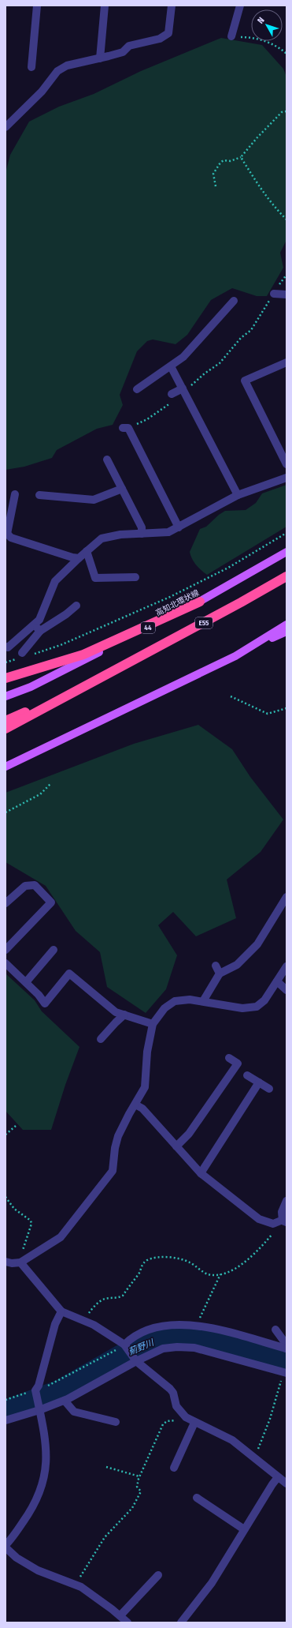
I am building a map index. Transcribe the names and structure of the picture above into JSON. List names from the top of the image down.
{
  "streets": {
    "highway": ["E55"],
    "main road": ["高知北環状線", "44"]
  },
  "water": ["薊野川"],
  "north": "top left"
}
